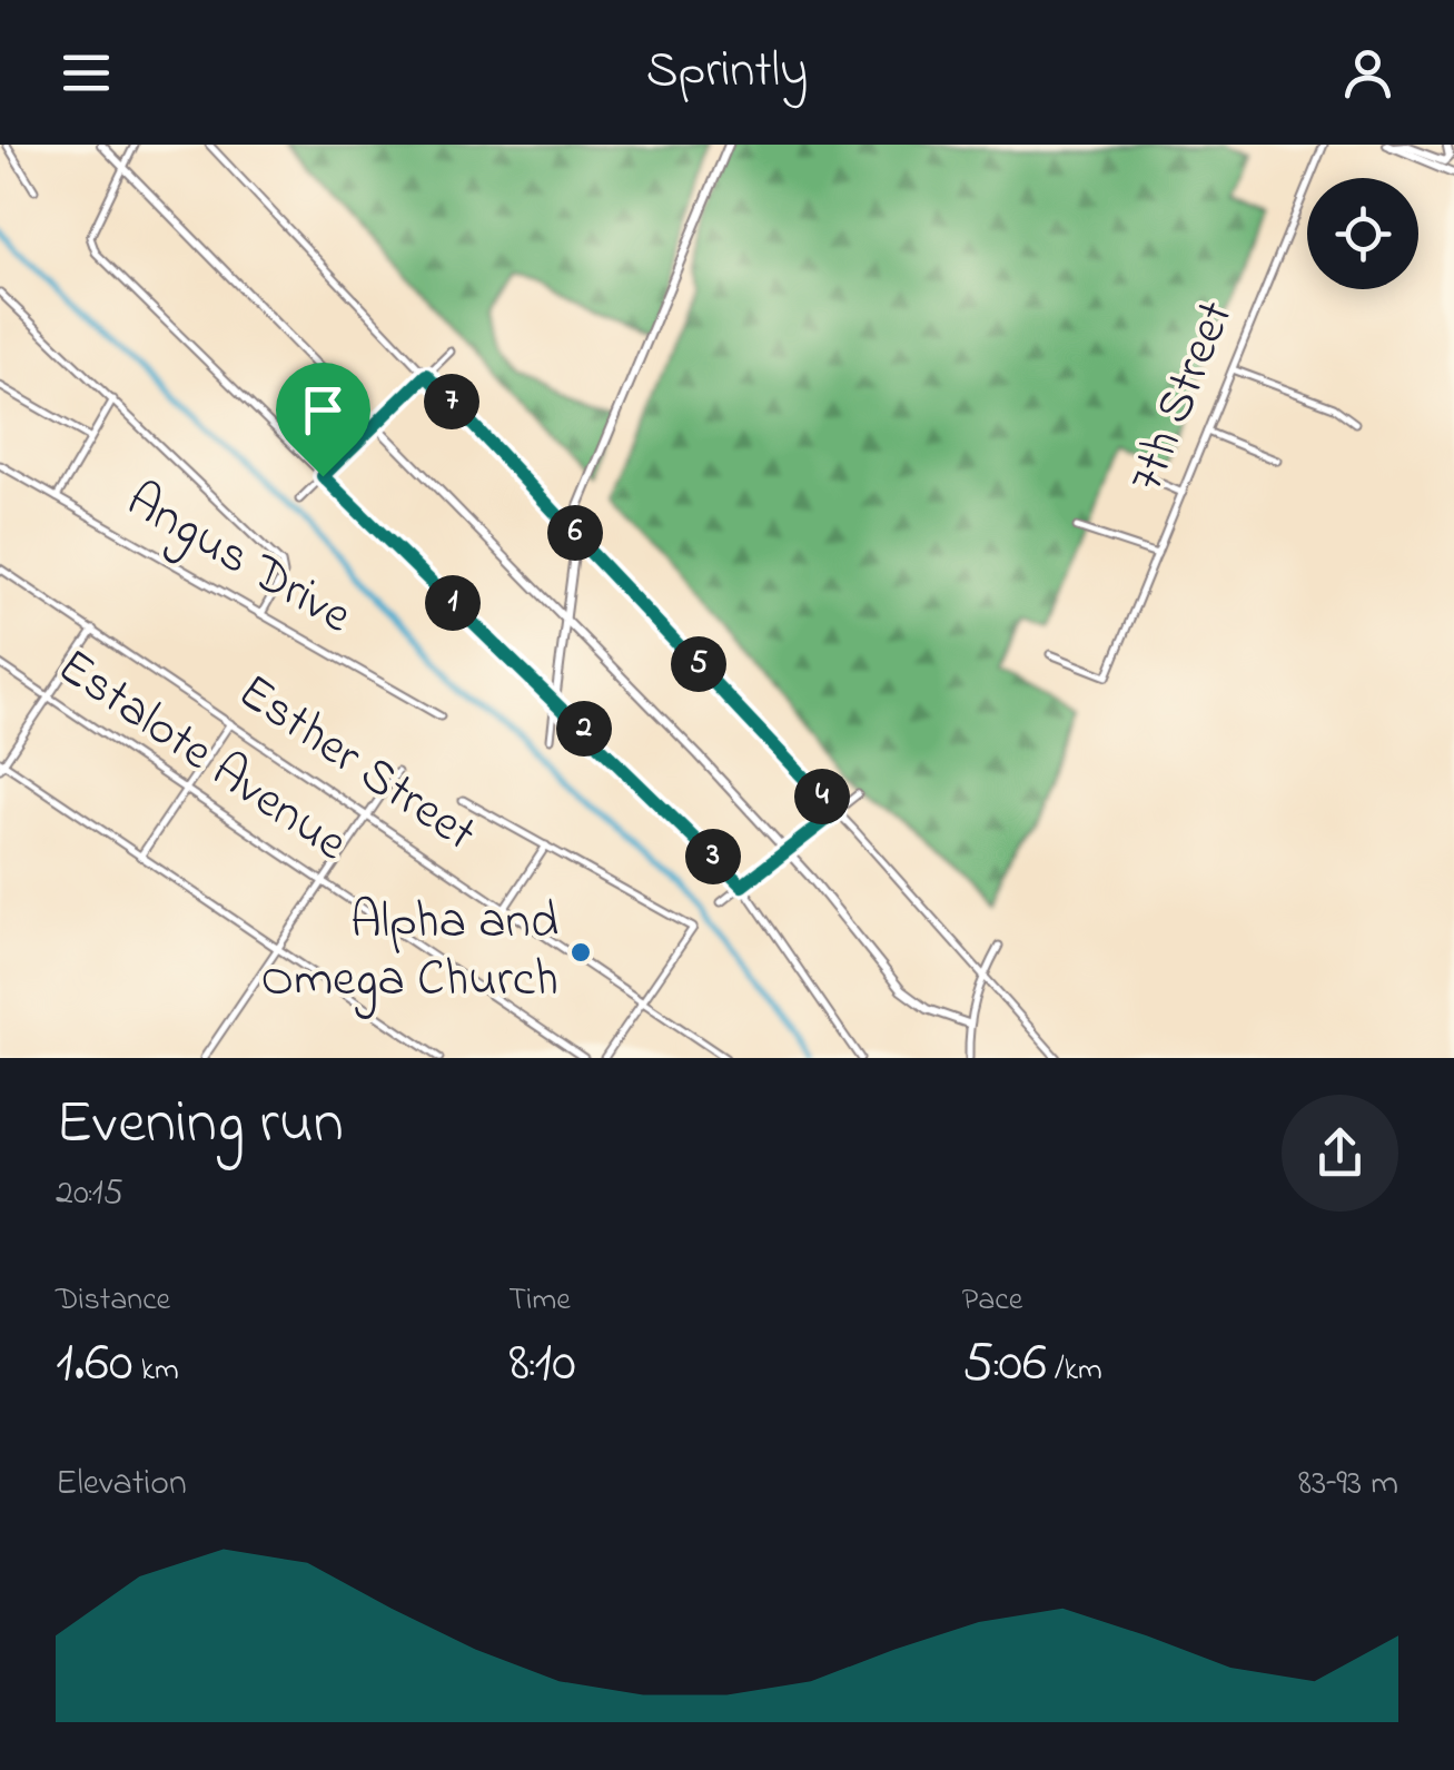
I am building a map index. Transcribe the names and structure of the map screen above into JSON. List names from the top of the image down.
{
  "streets": {
    "street": [
      "7th Street",
      "Angus Drive",
      "Estalote Avenue",
      "Esther Street"
    ]
  },
  "places": ["Alpha and Omega Church"],
  "page": {
    "header": "Sprintly",
    "pins": [
      "7",
      "6",
      "1",
      "5",
      "2",
      "4",
      "3"
    ],
    "heading": ["Evening run", "20:15"],
    "stats": [
      ["Distance", "1.60 km"],
      ["Time", "8:10"],
      ["Pace", "5:06 /km"]
    ],
    "chart": ["Elevation", "83–93 m"]
  }
}
